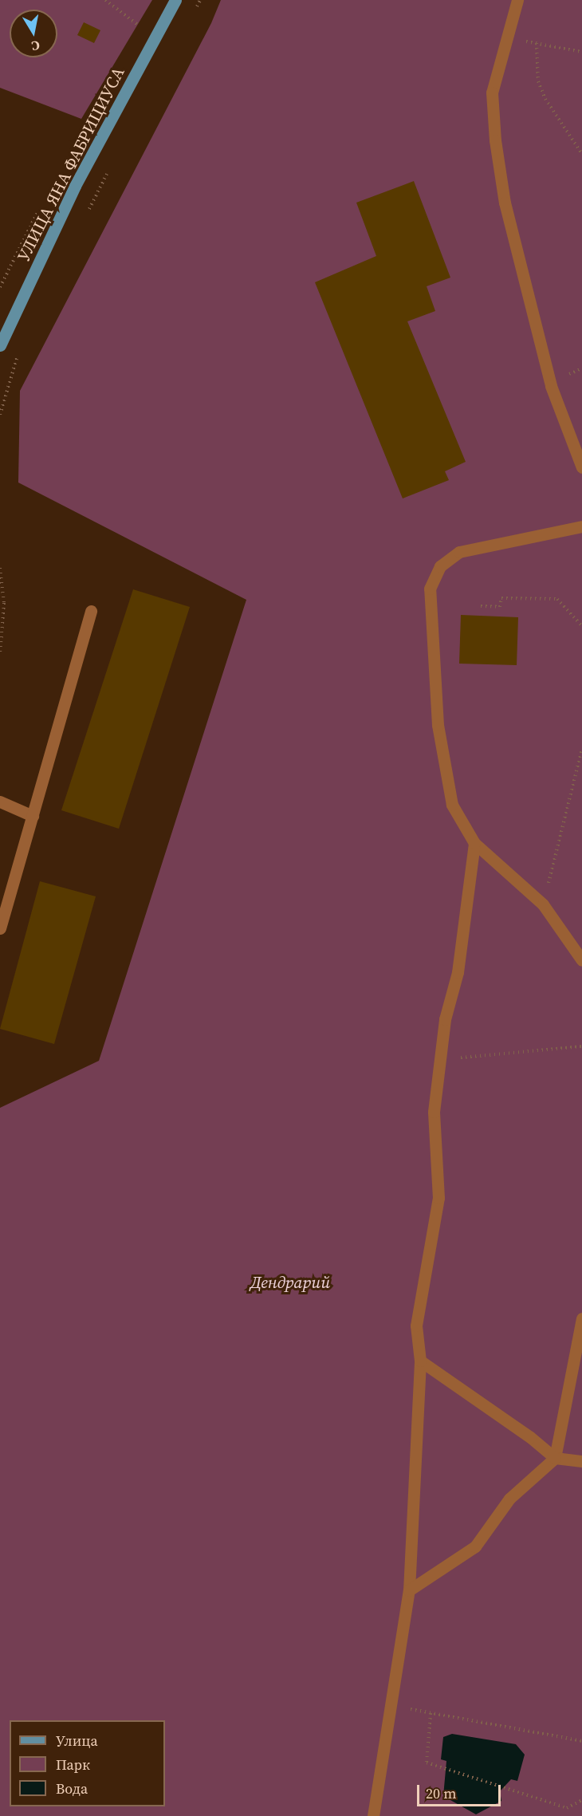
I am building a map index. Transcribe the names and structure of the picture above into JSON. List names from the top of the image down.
{
  "streets": {
    "main road": ["УЛИЦА ЯНА ФАБРИЦИУСА"]
  },
  "parks": ["Дендрарий"],
  "legend": ["Улица", "Парк", "Вода"],
  "scale_bar": "20 m",
  "north": "bottom"
}
